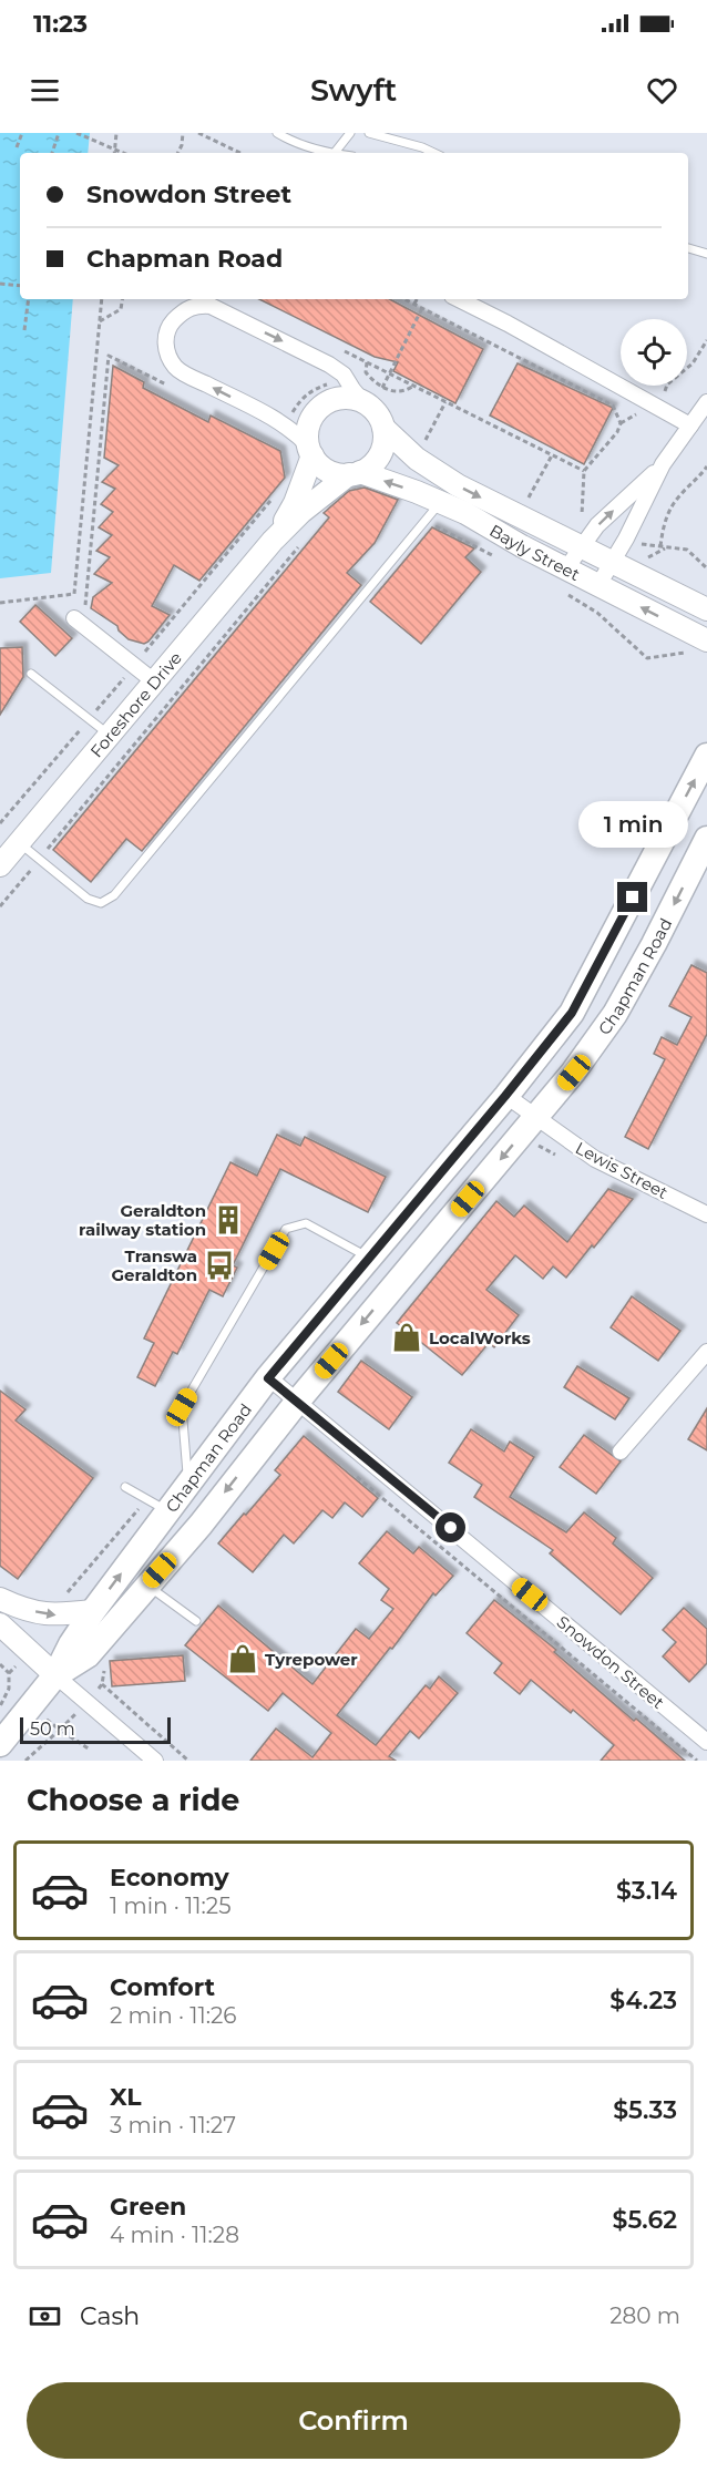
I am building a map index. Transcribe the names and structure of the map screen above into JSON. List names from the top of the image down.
{
  "streets": {
    "main road": ["Chapman Road"],
    "street": [
      "Bayly Street",
      "Foreshore Drive",
      "Lewis Street",
      "Snowdon Street"
    ]
  },
  "crossings": [
    ["Bayly Street", "Foreshore Drive"],
    ["Chapman Road", "Lewis Street"],
    ["Chapman Road", "Snowdon Street"]
  ],
  "places": {
    "building": ["Geraldton railway station"],
    "bus stop": ["Transwa Geraldton"],
    "shop": ["LocalWorks", "Tyrepower"]
  },
  "scale_bar": "50 m",
  "page": {
    "status": "11:23",
    "header": "Swyft",
    "banner": ["Snowdon Street", "Chapman Road"],
    "bubble": "1 min",
    "scale": "50 m",
    "heading": "Choose a ride",
    "list": [
      {
        "name": "Economy",
        "note": "1 min · 11:25",
        "value": "$3.14"
      },
      {
        "name": "Comfort",
        "note": "2 min · 11:26",
        "value": "$4.23"
      },
      {
        "name": "XL",
        "note": "3 min · 11:27",
        "value": "$5.33"
      },
      {
        "name": "Green",
        "note": "4 min · 11:28",
        "value": "$5.62"
      }
    ],
    "pay": ["Cash", "280 m"],
    "buttons": "Confirm"
  }
}
